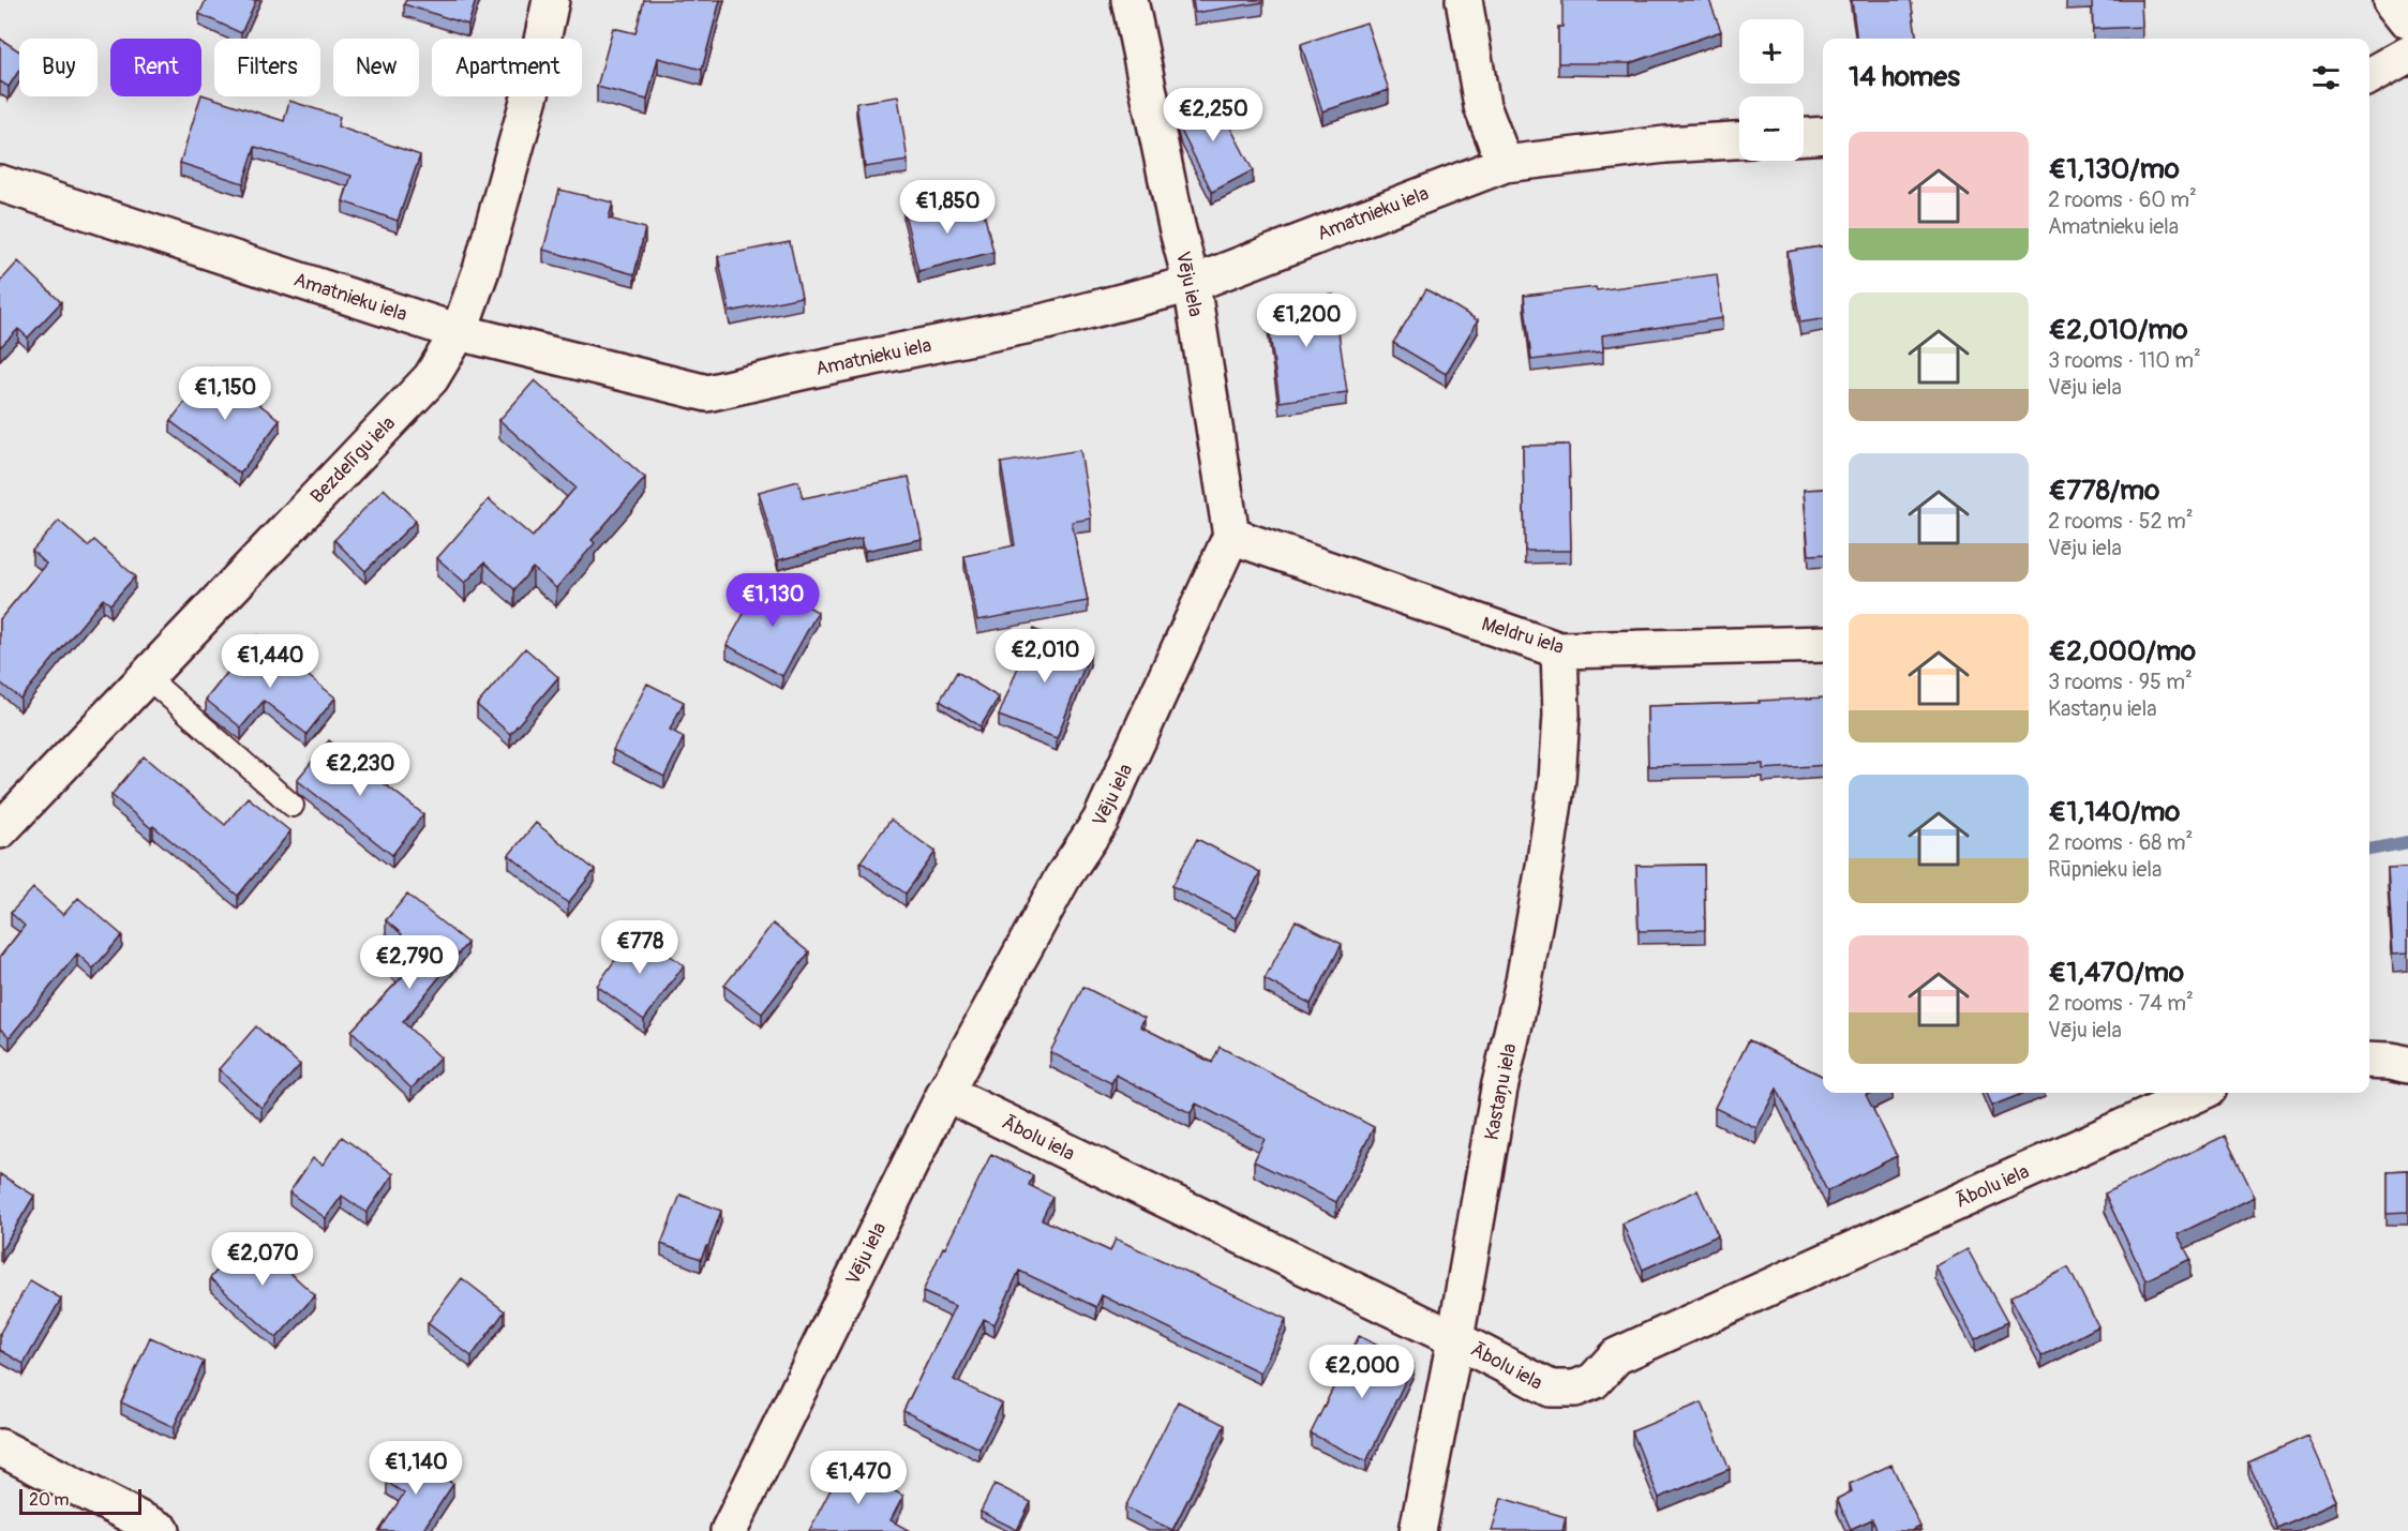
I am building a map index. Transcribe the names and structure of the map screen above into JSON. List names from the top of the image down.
{
  "streets": {
    "street": [
      "Amatnieku iela",
      "Vēju iela",
      "Bezdelīgu iela",
      "Meldru iela",
      "Kastaņu iela",
      "Ābolu iela"
    ]
  },
  "crossings": [
    ["Amatnieku iela", "Vēju iela"],
    ["Amatnieku iela", "Bezdelīgu iela"],
    ["Vēju iela", "Meldru iela"],
    ["Vēju iela", "Ābolu iela"],
    ["Meldru iela", "Kastaņu iela"],
    ["Kastaņu iela", "Ābolu iela"]
  ],
  "scale_bar": "20 m",
  "page": {
    "map_buttons": ["+", "−"],
    "chip": [
      "Buy",
      "Rent",
      "Filters",
      "New",
      "Apartment"
    ],
    "heading": "14 homes",
    "price": [
      "€2,250",
      "€1,850",
      "€1,200",
      "€1,150",
      "€1,130",
      "€2,010",
      "€1,440",
      "€2,230",
      "€778",
      "€2,790",
      "€2,070",
      "€2,000",
      "€1,140",
      "€1,470"
    ],
    "list": [
      {
        "name": "€1,130/mo",
        "note": "2 rooms · 60 m² · Amatnieku iela"
      },
      {
        "name": "€2,010/mo",
        "note": "3 rooms · 110 m² · Vēju iela"
      },
      {
        "name": "€778/mo",
        "note": "2 rooms · 52 m² · Vēju iela"
      },
      {
        "name": "€2,000/mo",
        "note": "3 rooms · 95 m² · Kastaņu iela"
      },
      {
        "name": "€1,140/mo",
        "note": "2 rooms · 68 m² · Rūpnieku iela"
      },
      {
        "name": "€1,470/mo",
        "note": "2 rooms · 74 m² · Vēju iela"
      }
    ],
    "scale": "20 m"
  }
}
